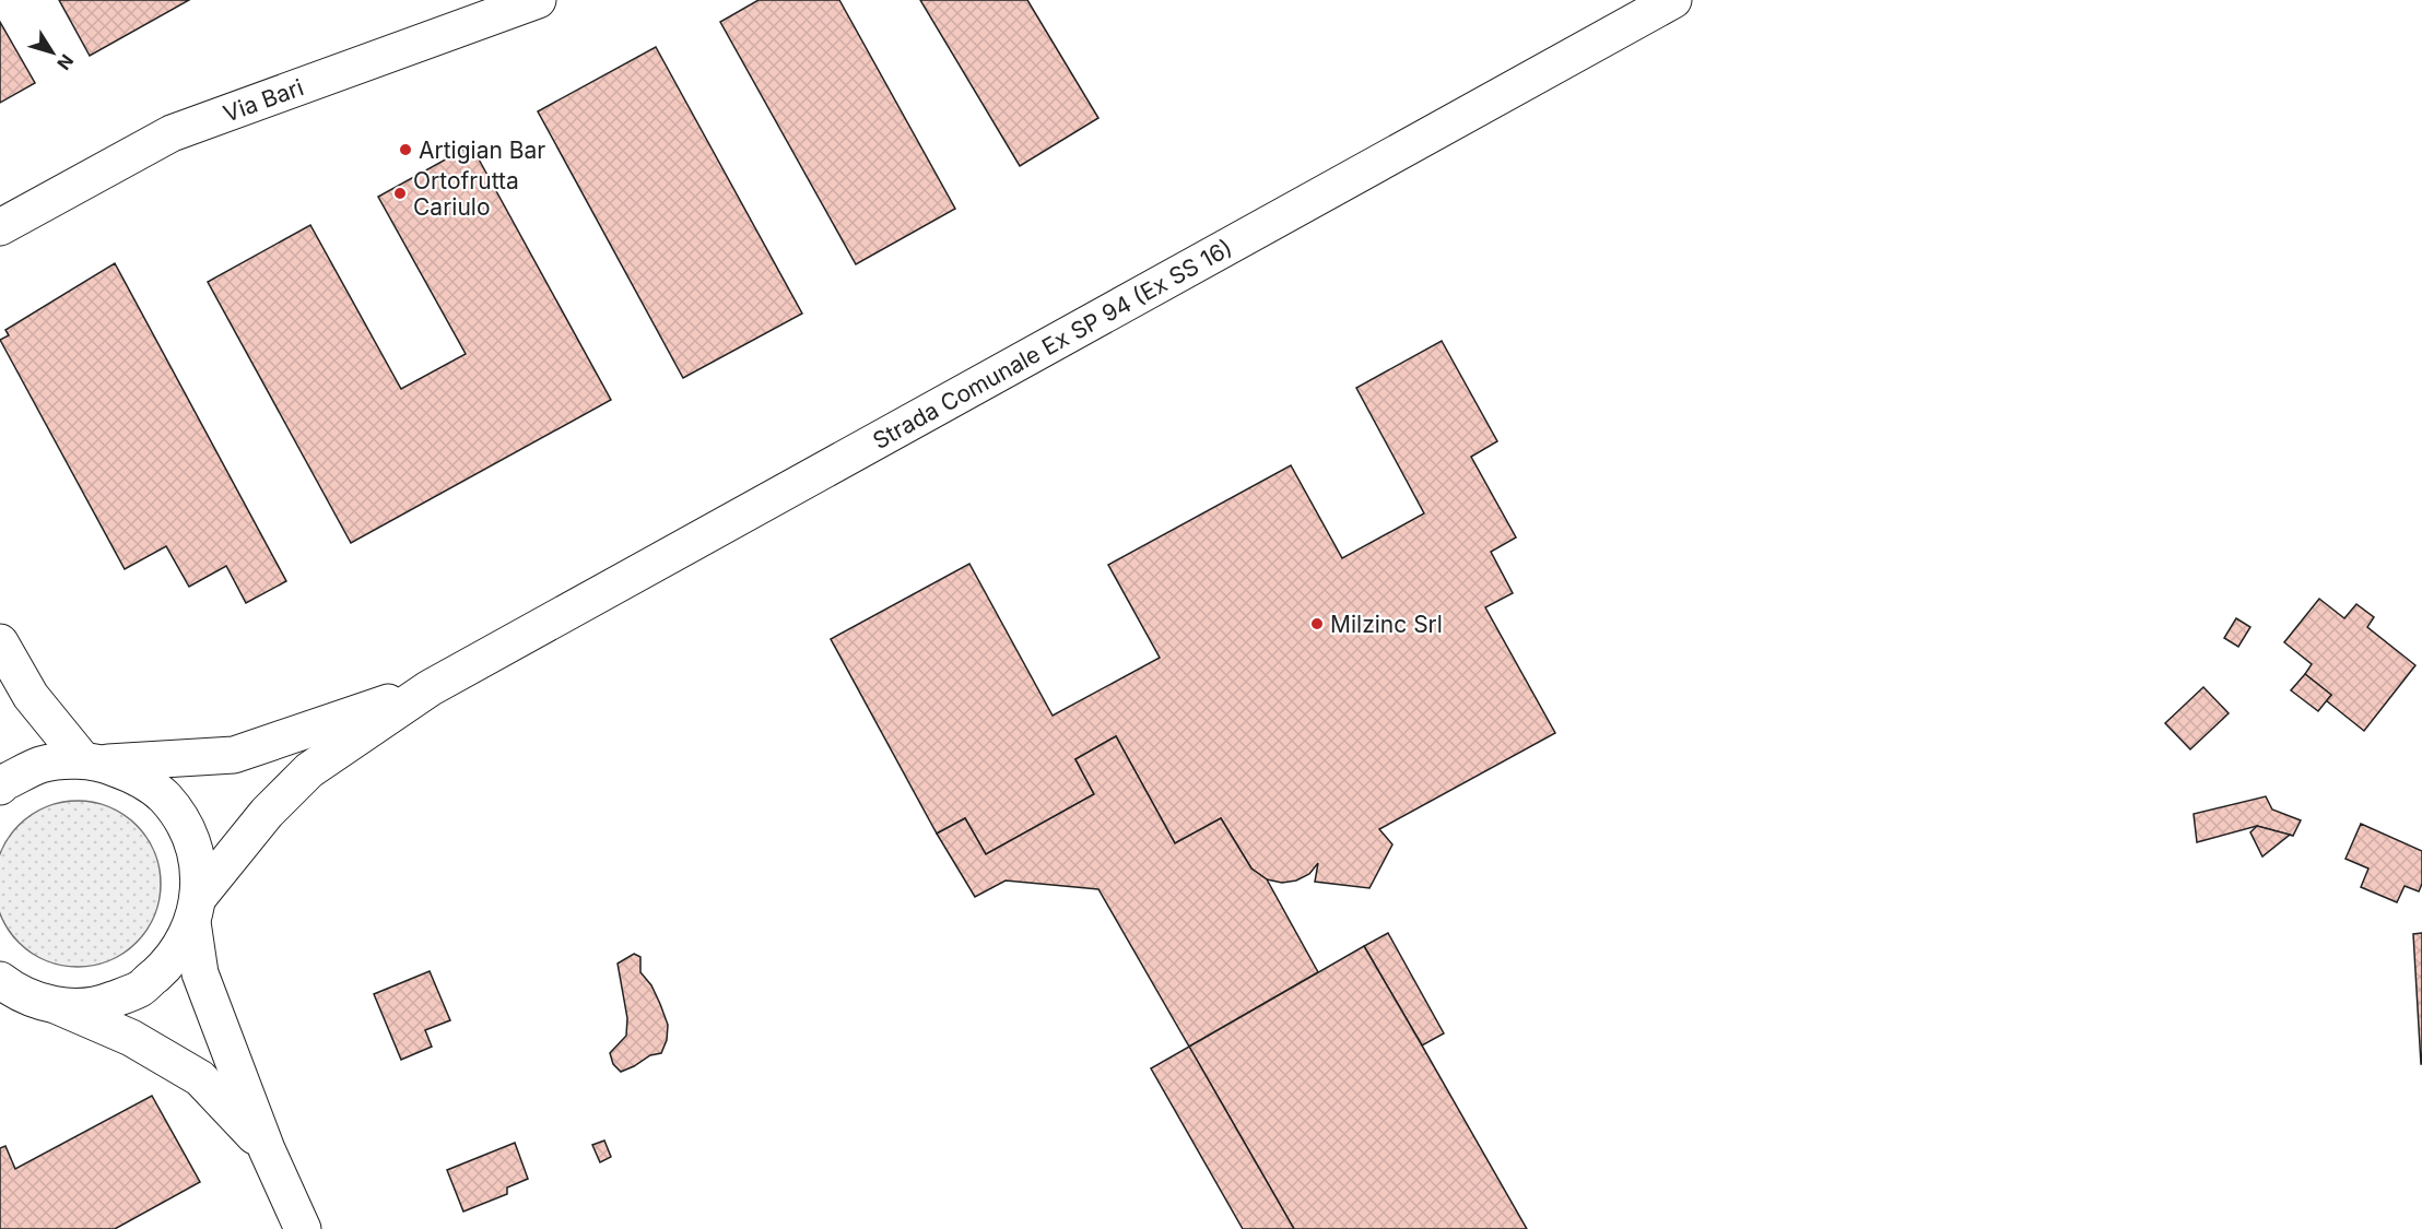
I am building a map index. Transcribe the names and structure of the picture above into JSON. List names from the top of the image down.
{
  "streets": {
    "main road": ["Via Bari", "Strada Comunale Ex SP 94 (Ex SS 16)"]
  },
  "places": ["Artigian Bar", "Ortofrutta Cariulo", "Milzinc Srl"],
  "north": "bottom right"
}
